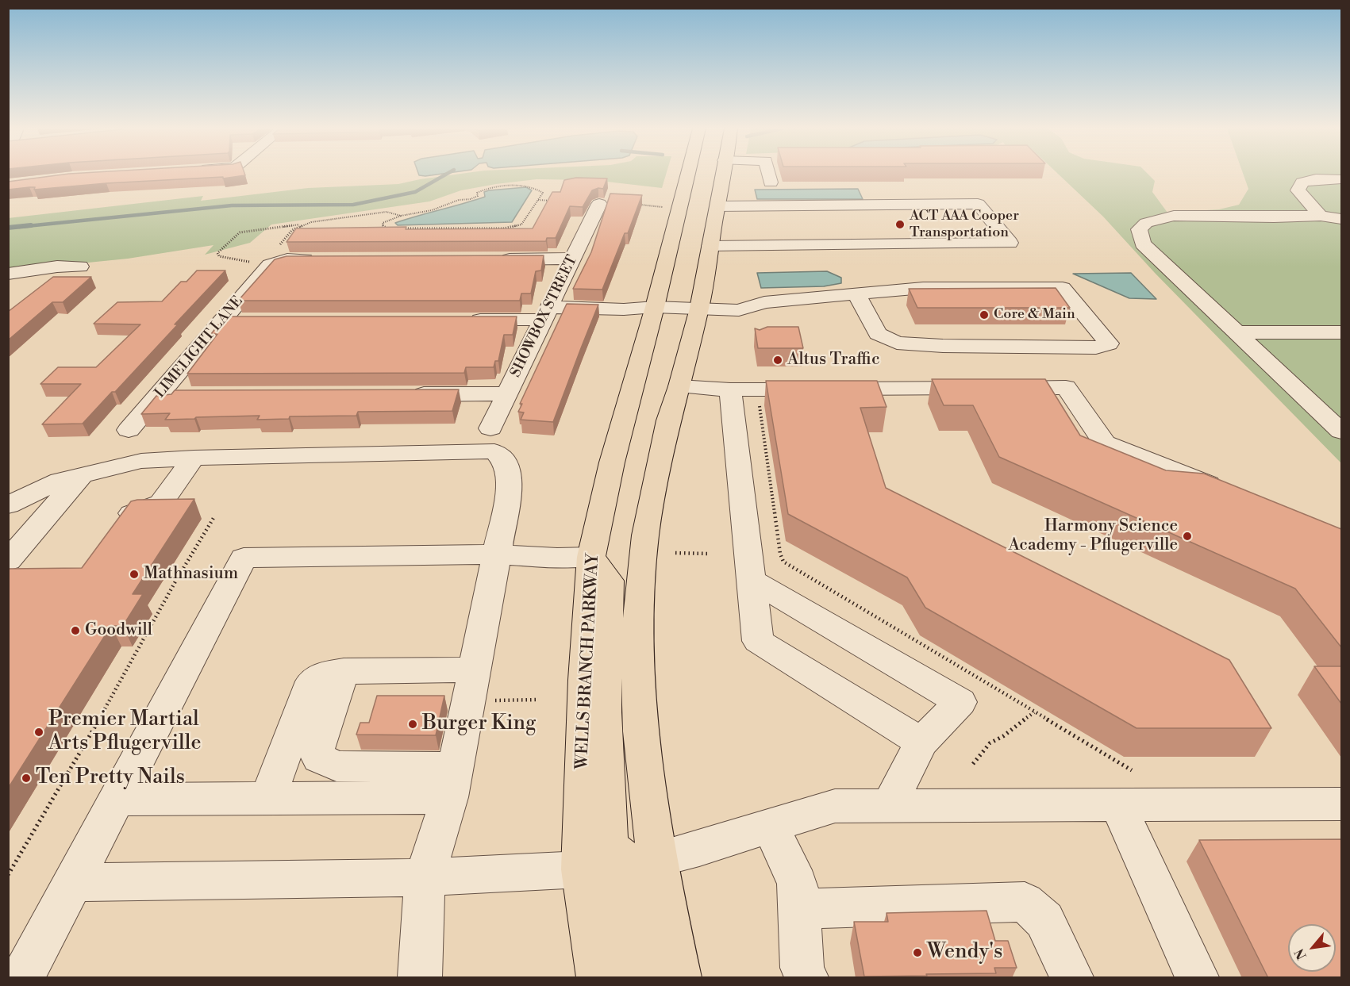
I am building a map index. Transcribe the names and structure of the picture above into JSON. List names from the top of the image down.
{
  "streets": {
    "main road": ["WELLS BRANCH PARKWAY"],
    "street": ["SHOWBOX STREET", "LIMELIGHT LANE"]
  },
  "places": [
    "ACT AAA Cooper Transportation",
    "Core & Main",
    "Altus Traffic",
    "Harmony Science Academy - Pflugerville",
    "Mathnasium",
    "Goodwill",
    "Burger King",
    "Premier Martial Arts Pflugerville",
    "Ten Pretty Nails",
    "Wendy's"
  ],
  "north": "bottom left"
}
